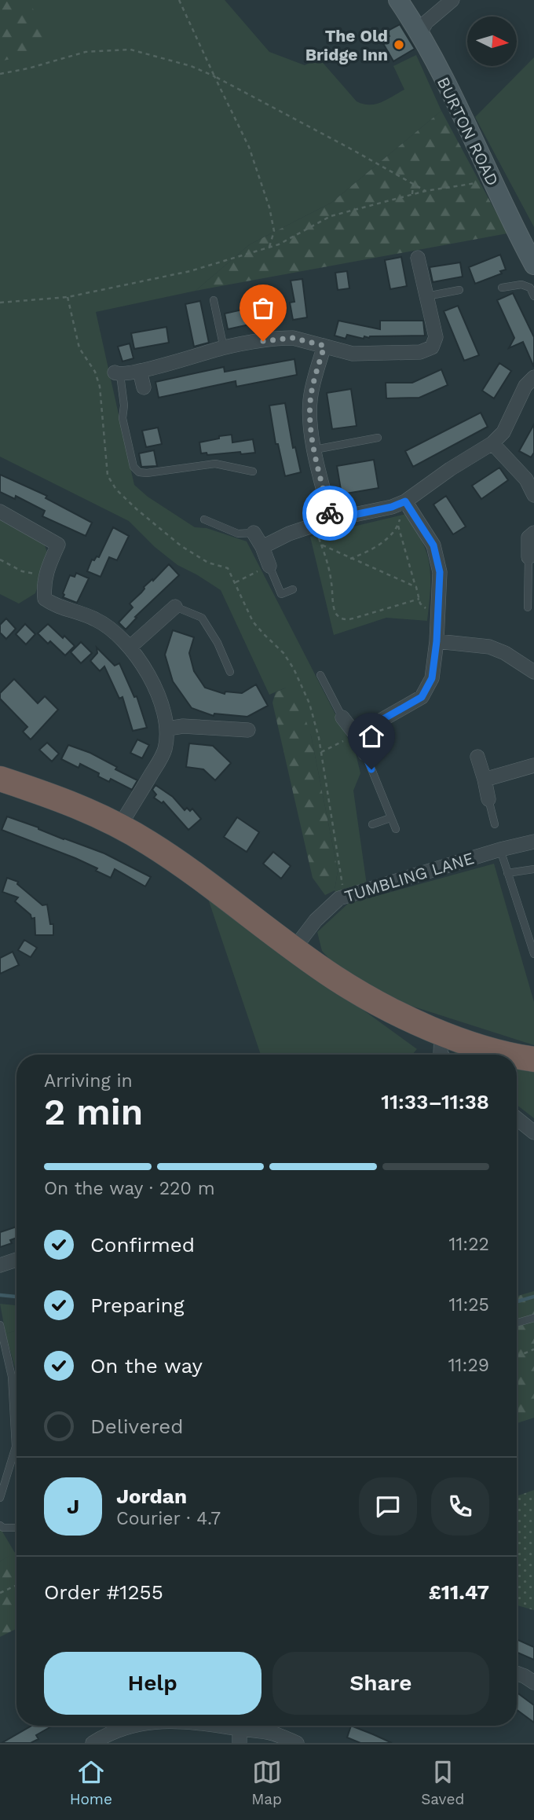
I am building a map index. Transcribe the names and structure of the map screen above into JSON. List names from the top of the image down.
{
  "streets": {
    "street": ["BURTON ROAD", "TUMBLING LANE"]
  },
  "places": ["The Old Bridge Inn"],
  "north": "right",
  "page": {
    "heading": ["2 min", "Arriving in", "11:33–11:38"],
    "panel": [
      "Jordan",
      "Courier · 4.7",
      "Order #1255",
      "£11.47"
    ],
    "bar": "On the way · 220 m",
    "list": [
      ["Confirmed", "11:22"],
      ["Preparing", "11:25"],
      ["On the way", "11:29"],
      "Delivered"
    ],
    "round": "J",
    "buttons": ["Help", "Share"],
    "tabs": ["Home", "Map", "Saved"]
  }
}
